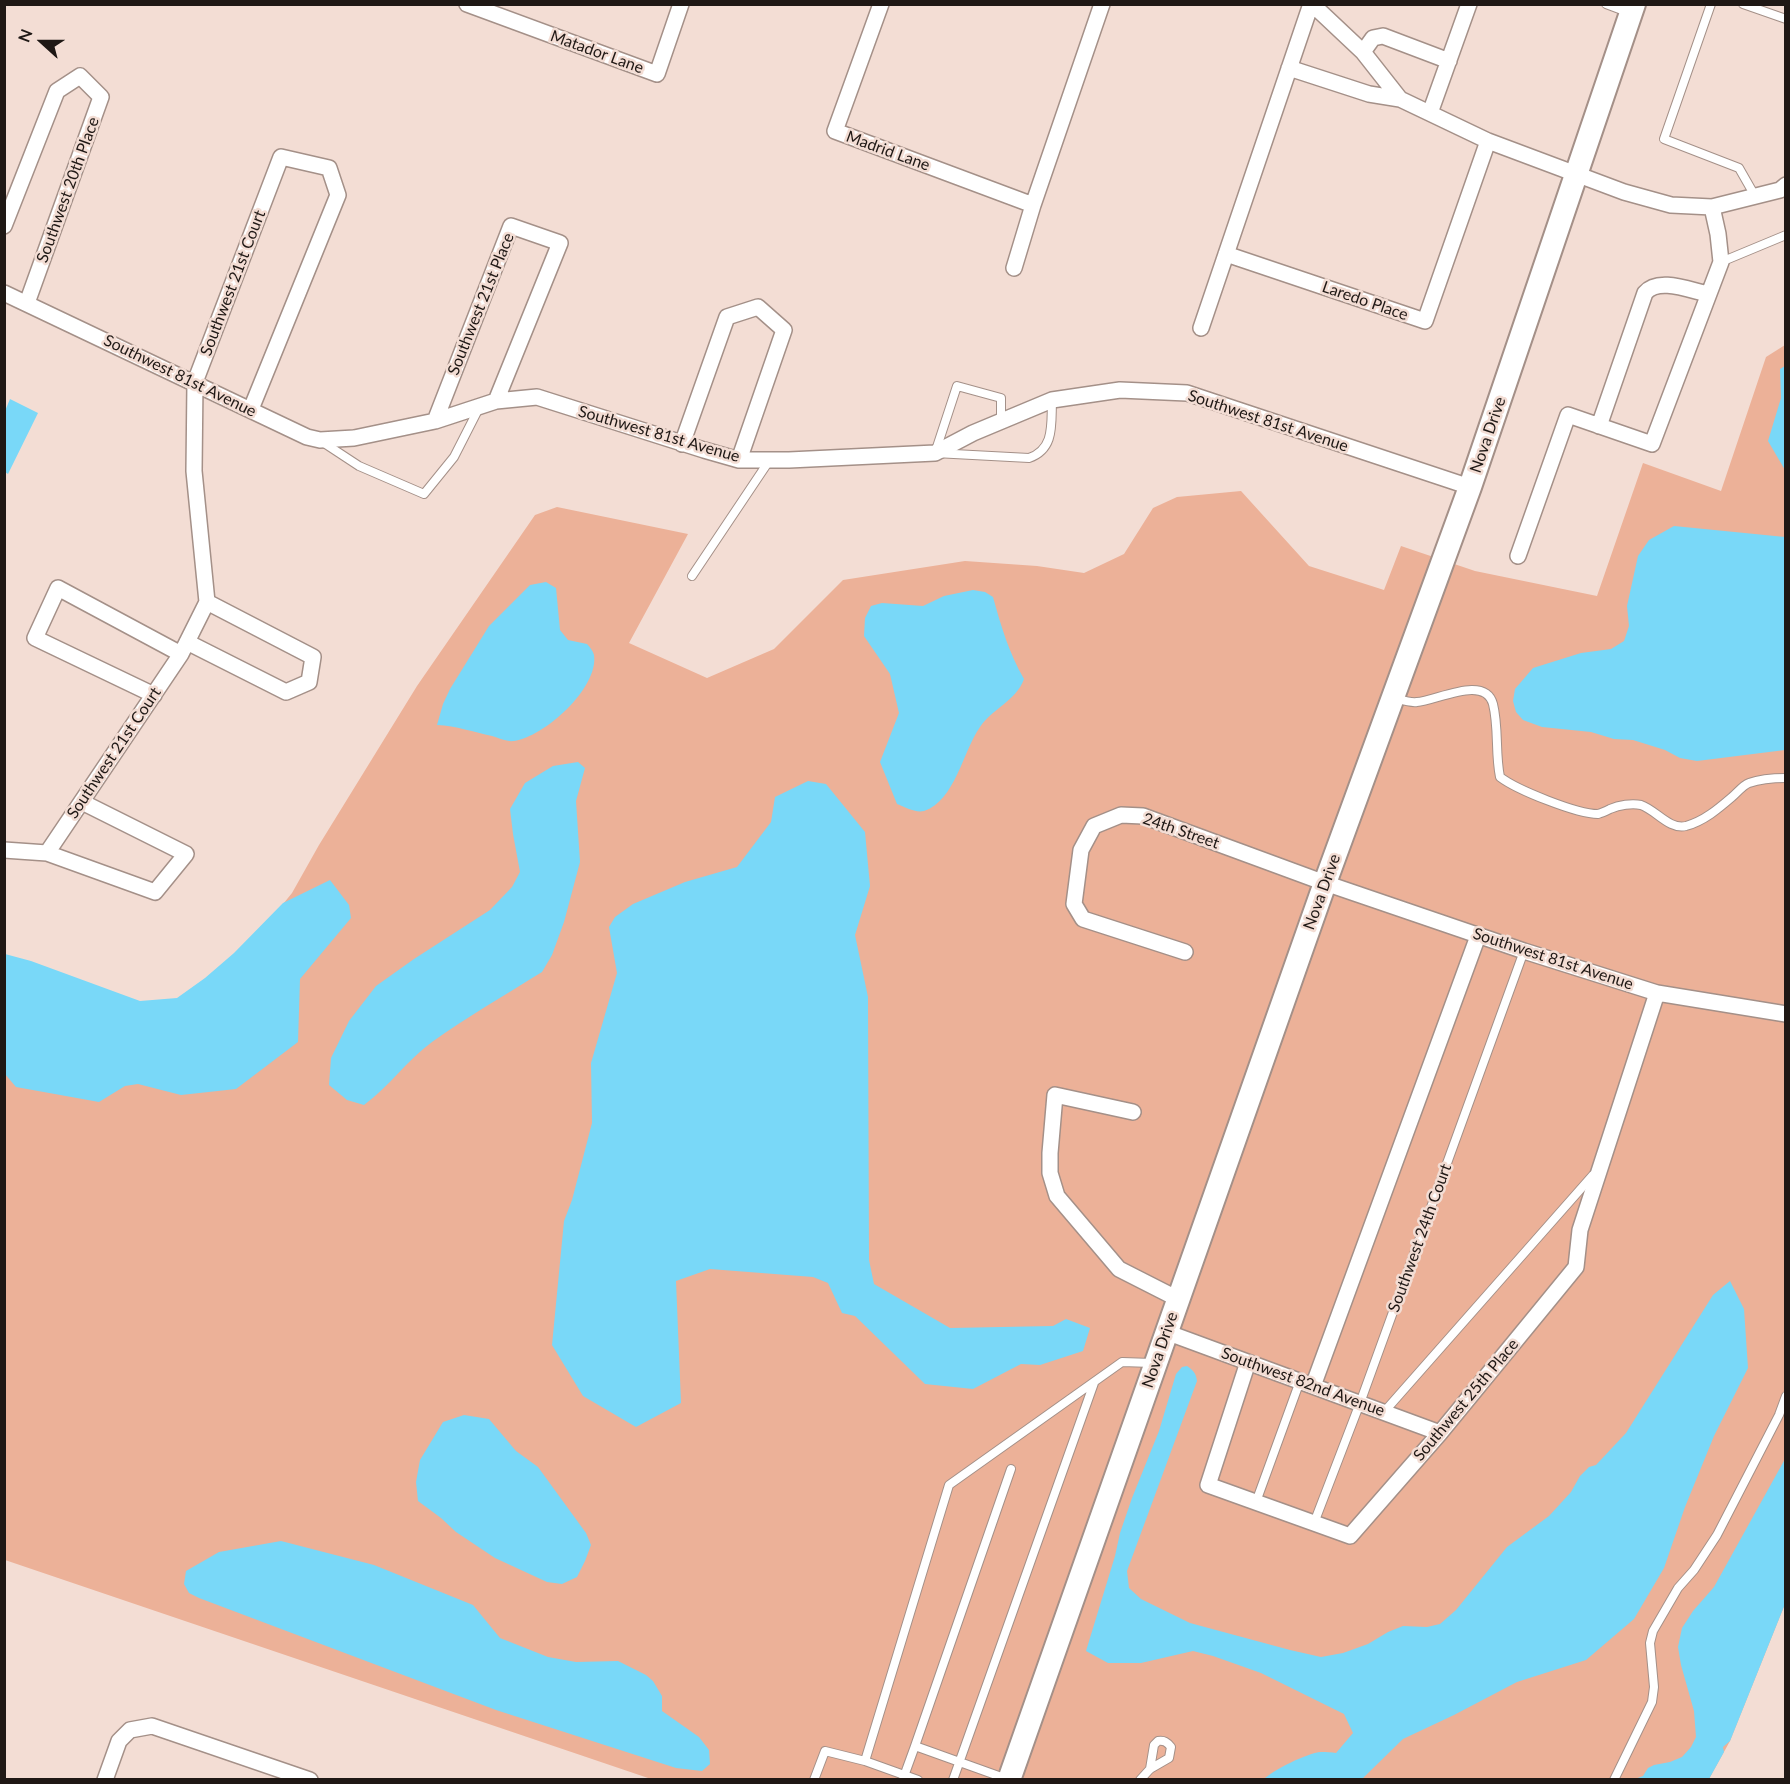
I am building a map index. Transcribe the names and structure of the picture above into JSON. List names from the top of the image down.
{
  "streets": {
    "street": [
      "Matador Lane",
      "Madrid Lane",
      "Southwest 20th Place",
      "Southwest 21st Court",
      "Laredo Place",
      "Southwest 21st Place",
      "Southwest 81st Avenue",
      "Nova Drive",
      "24th Street",
      "Southwest 82nd Avenue",
      "Southwest 25th Place"
    ],
    "lane": ["Southwest 24th Court"]
  },
  "crossings": [
    ["Southwest 20th Place", "Southwest 81st Avenue"],
    ["Southwest 21st Court", "Southwest 81st Avenue"],
    ["Southwest 21st Place", "Southwest 81st Avenue"],
    ["Southwest 81st Avenue", "Nova Drive"],
    ["Southwest 81st Avenue", "24th Street"],
    ["Southwest 81st Avenue", "Southwest 24th Court"],
    ["Southwest 81st Avenue", "Southwest 25th Place"],
    ["Nova Drive", "24th Street"],
    ["Nova Drive", "Southwest 82nd Avenue"],
    ["Southwest 24th Court", "Southwest 82nd Avenue"],
    ["Southwest 24th Court", "Southwest 25th Place"],
    ["Southwest 82nd Avenue", "Southwest 25th Place"]
  ],
  "north": "left"
}
